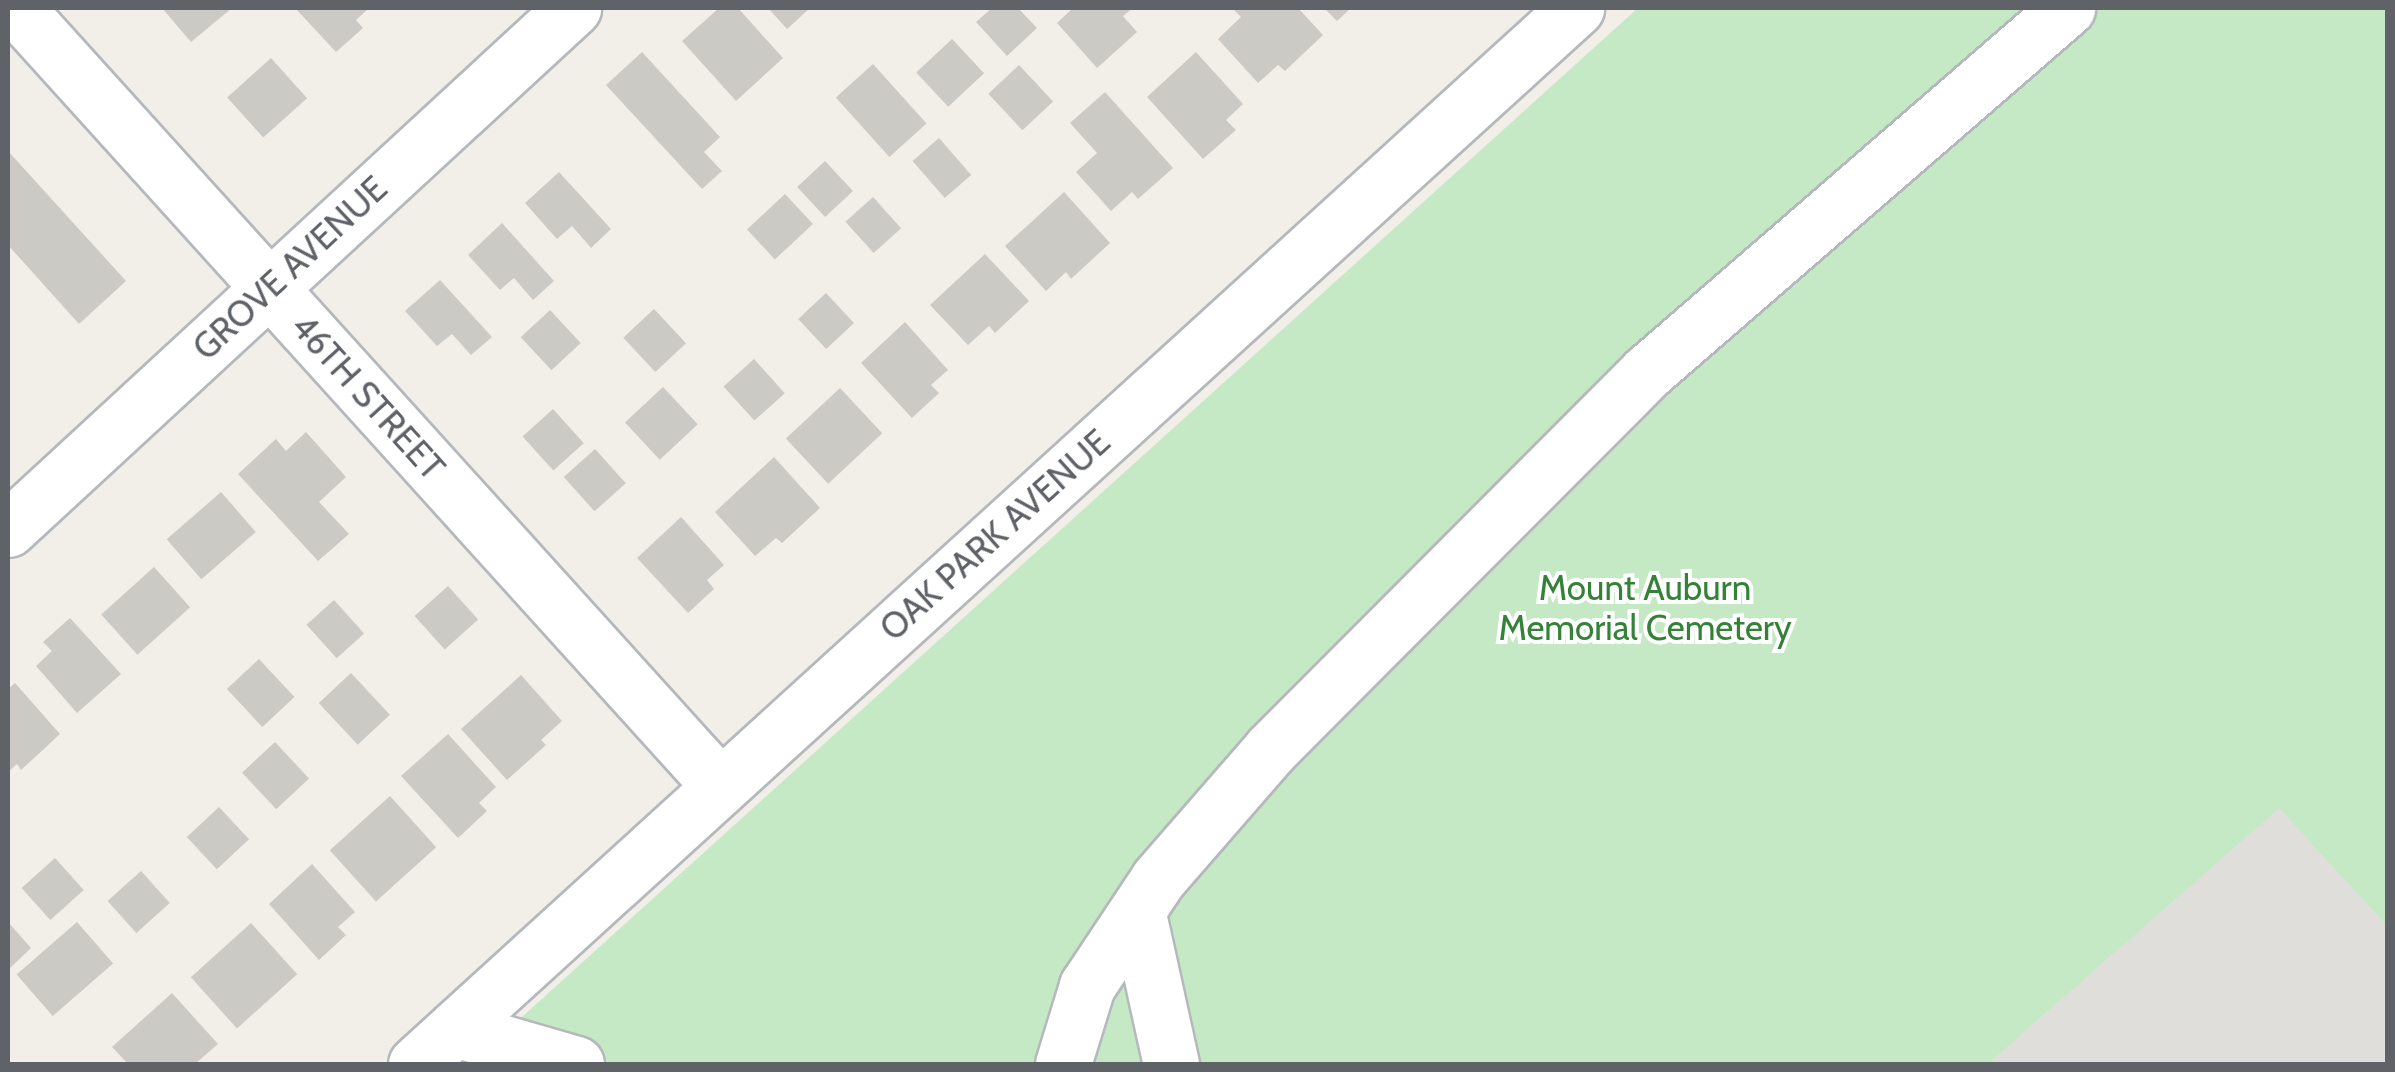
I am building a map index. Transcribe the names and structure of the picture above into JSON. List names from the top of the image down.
{
  "streets": {
    "street": ["GROVE AVENUE", "46TH STREET", "OAK PARK AVENUE"]
  },
  "crossings": [
    ["GROVE AVENUE", "46TH STREET"],
    ["46TH STREET", "OAK PARK AVENUE"]
  ],
  "parks": ["Mount Auburn Memorial Cemetery"]
}
